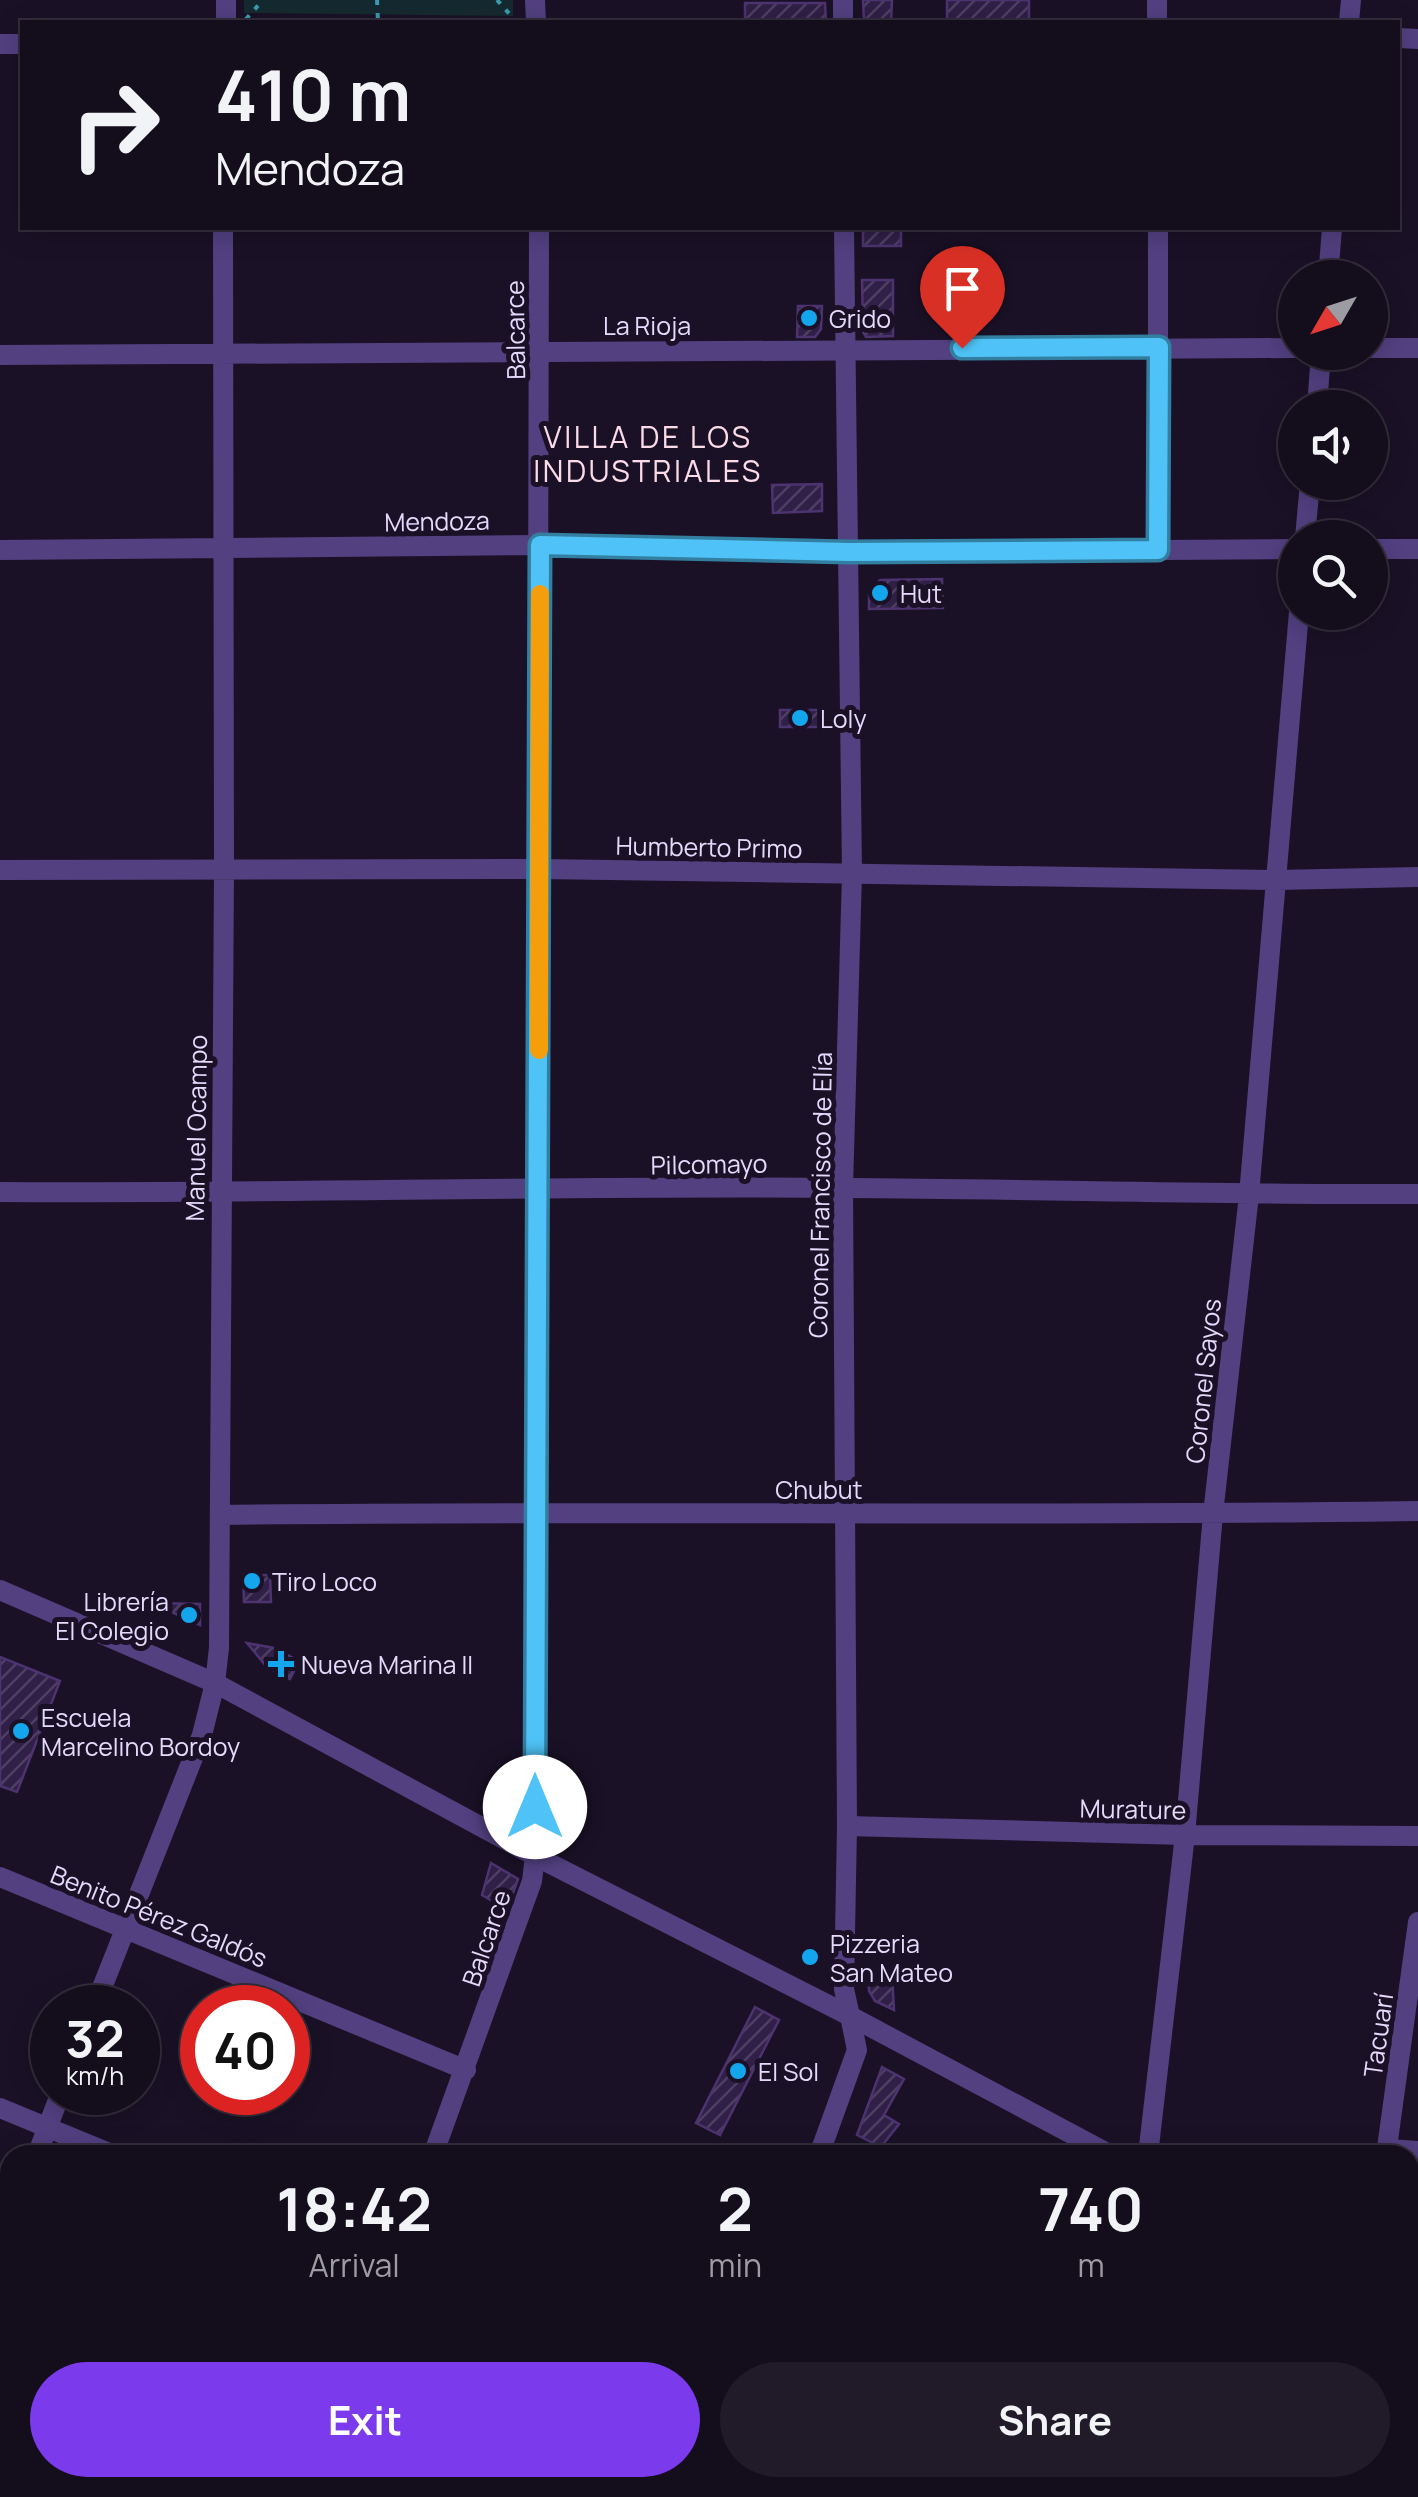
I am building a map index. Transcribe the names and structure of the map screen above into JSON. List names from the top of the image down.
{
  "streets": {
    "street": [
      "La Rioja",
      "Balcarce",
      "Mendoza",
      "Humberto Primo",
      "Manuel Ocampo",
      "Pilcomayo",
      "Coronel Francisco de Elía",
      "Coronel Sayos",
      "Chubut",
      "Murature",
      "Benito Pérez Galdós",
      "Tacuarí"
    ]
  },
  "crossings": [
    ["La Rioja", "Balcarce"],
    ["La Rioja", "Manuel Ocampo"],
    ["La Rioja", "Coronel Francisco de Elía"],
    ["Balcarce", "Mendoza"],
    ["Balcarce", "Humberto Primo"],
    ["Balcarce", "Pilcomayo"],
    ["Balcarce", "Chubut"],
    ["Balcarce", "Benito Pérez Galdós"],
    ["Mendoza", "Manuel Ocampo"],
    ["Mendoza", "Coronel Francisco de Elía"],
    ["Humberto Primo", "Manuel Ocampo"],
    ["Humberto Primo", "Coronel Francisco de Elía"],
    ["Humberto Primo", "Coronel Sayos"],
    ["Manuel Ocampo", "Pilcomayo"],
    ["Manuel Ocampo", "Chubut"],
    ["Manuel Ocampo", "Benito Pérez Galdós"],
    ["Pilcomayo", "Coronel Francisco de Elía"],
    ["Pilcomayo", "Coronel Sayos"],
    ["Coronel Francisco de Elía", "Chubut"],
    ["Coronel Francisco de Elía", "Murature"],
    ["Coronel Sayos", "Chubut"],
    ["Coronel Sayos", "Murature"]
  ],
  "districts": ["VILLA DE LOS INDUSTRIALES"],
  "places": {
    "other": [
      "Grido",
      "Hut",
      "Loly",
      "Tiro Loco",
      "Librería El Colegio",
      "Escuela Marcelino Bordoy",
      "Pizzeria San Mateo",
      "El Sol"
    ],
    "health": ["Nueva Marina II"]
  },
  "north": "bottom left",
  "page": {
    "turn": ["410 m", "Mendoza"],
    "speed": "32 km/h",
    "limit": "40",
    "eta": [
      "18:42",
      "Arrival",
      "2",
      "min",
      "740",
      "m"
    ],
    "buttons": ["Exit", "Share"]
  }
}
